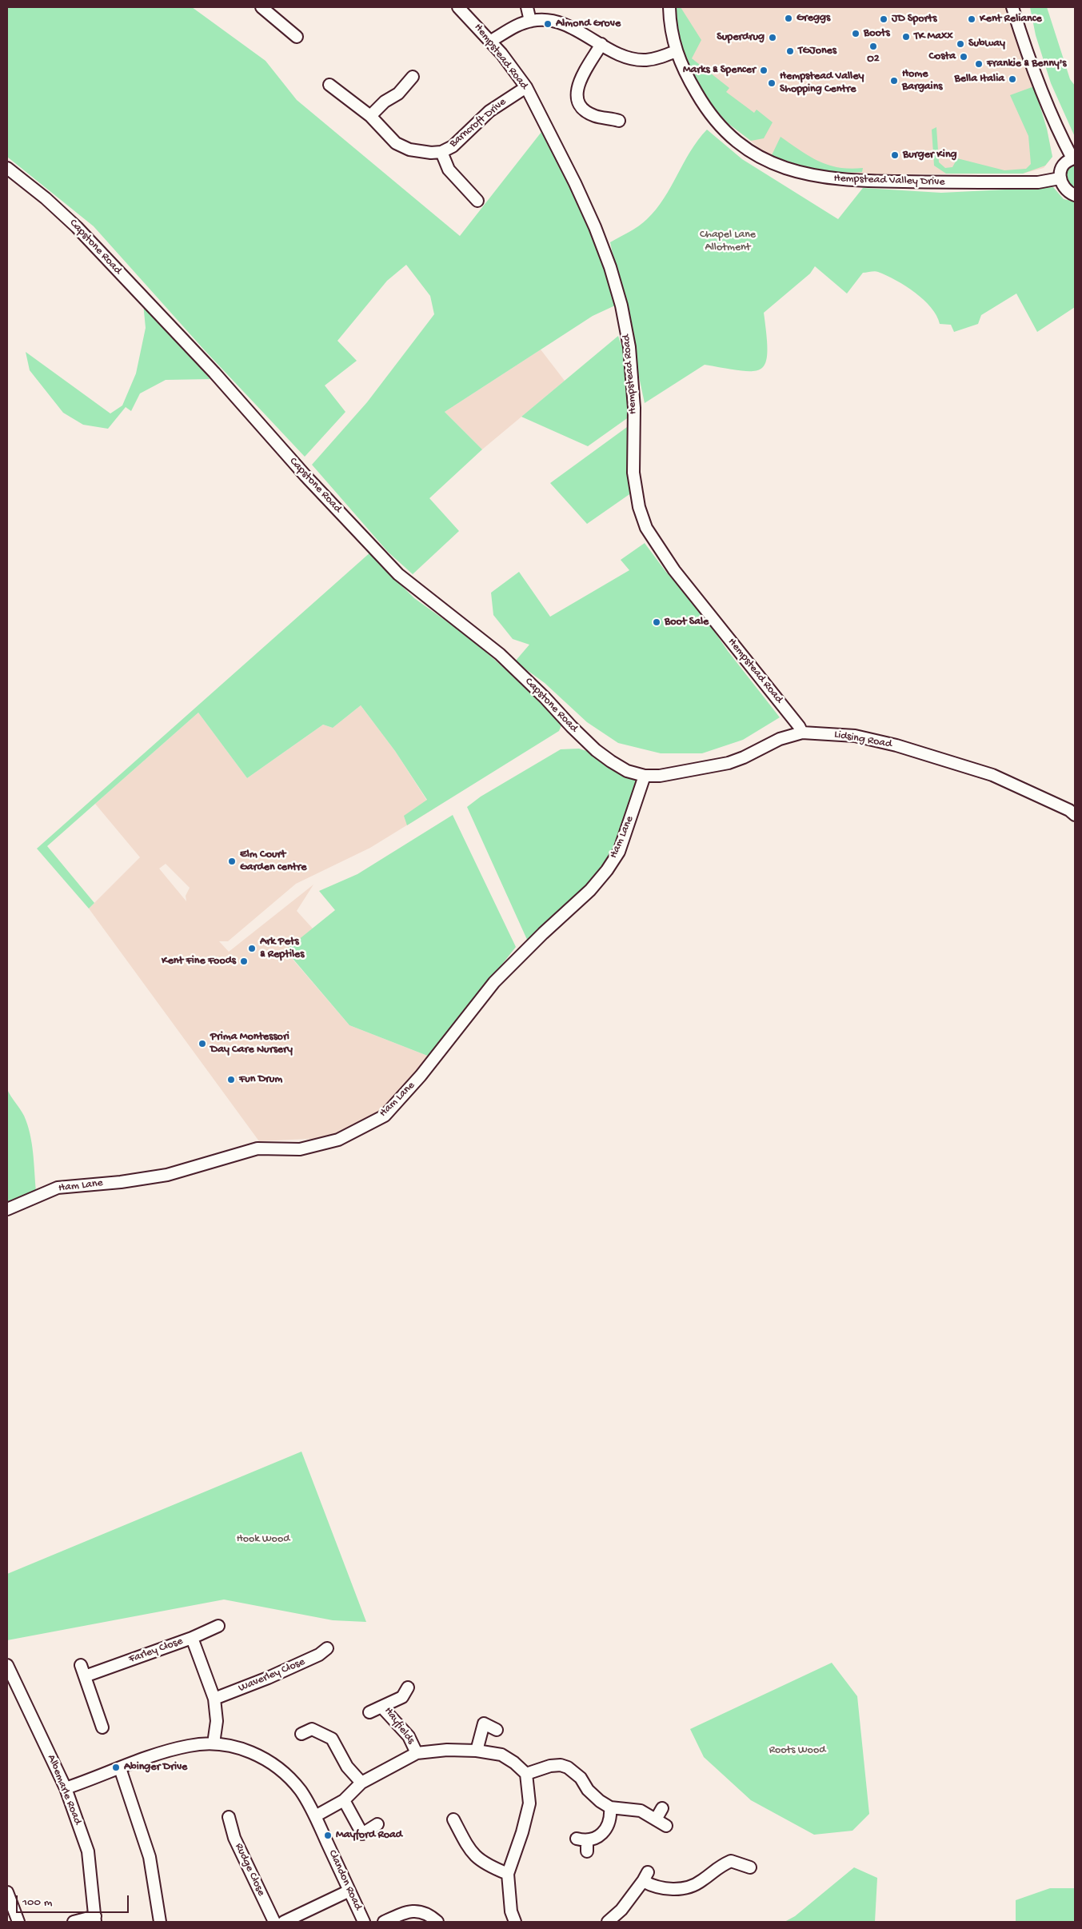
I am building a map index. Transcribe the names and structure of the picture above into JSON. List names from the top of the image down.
{
  "streets": {
    "street": [
      "Hempstead Road",
      "Barncroft Drive",
      "Hempstead Valley Drive",
      "Capstone Road",
      "Lidsing Road",
      "Ham Lane",
      "Farley Close",
      "Waverley Close",
      "Hayfields",
      "Albemarle Road",
      "Rudge Close",
      "Clandon Road"
    ]
  },
  "crossings": [
    ["Hempstead Road", "Barncroft Drive"],
    ["Hempstead Road", "Lidsing Road"],
    ["Capstone Road", "Lidsing Road"],
    ["Capstone Road", "Ham Lane"],
    ["Lidsing Road", "Ham Lane"],
    ["Farley Close", "Waverley Close"],
    ["Farley Close", "Clandon Road"],
    ["Albemarle Road", "Clandon Road"]
  ],
  "parks": ["Chapel Lane Allotment", "Hook Wood", "Roots Wood"],
  "places": [
    "Greggs",
    "JD Sports",
    "Kent Reliance",
    "Almond Grove",
    "Boots",
    "TK Maxx",
    "Superdrug",
    "Subway",
    "O2",
    "TGJones",
    "Costa",
    "Frankie & Benny's",
    "Marks & Spencer",
    "Bella Italia",
    "Home Bargains",
    "Hempstead Valley Shopping Centre",
    "Burger King",
    "Boot Sale",
    "Elm Court Garden centre",
    "Ark Pets & Reptiles",
    "Kent Fine Foods",
    "Prima Montessori Day Care Nursery",
    "Fun Drum",
    "Abinger Drive",
    "Mayford Road"
  ],
  "scale_bar": "100 m"
}
